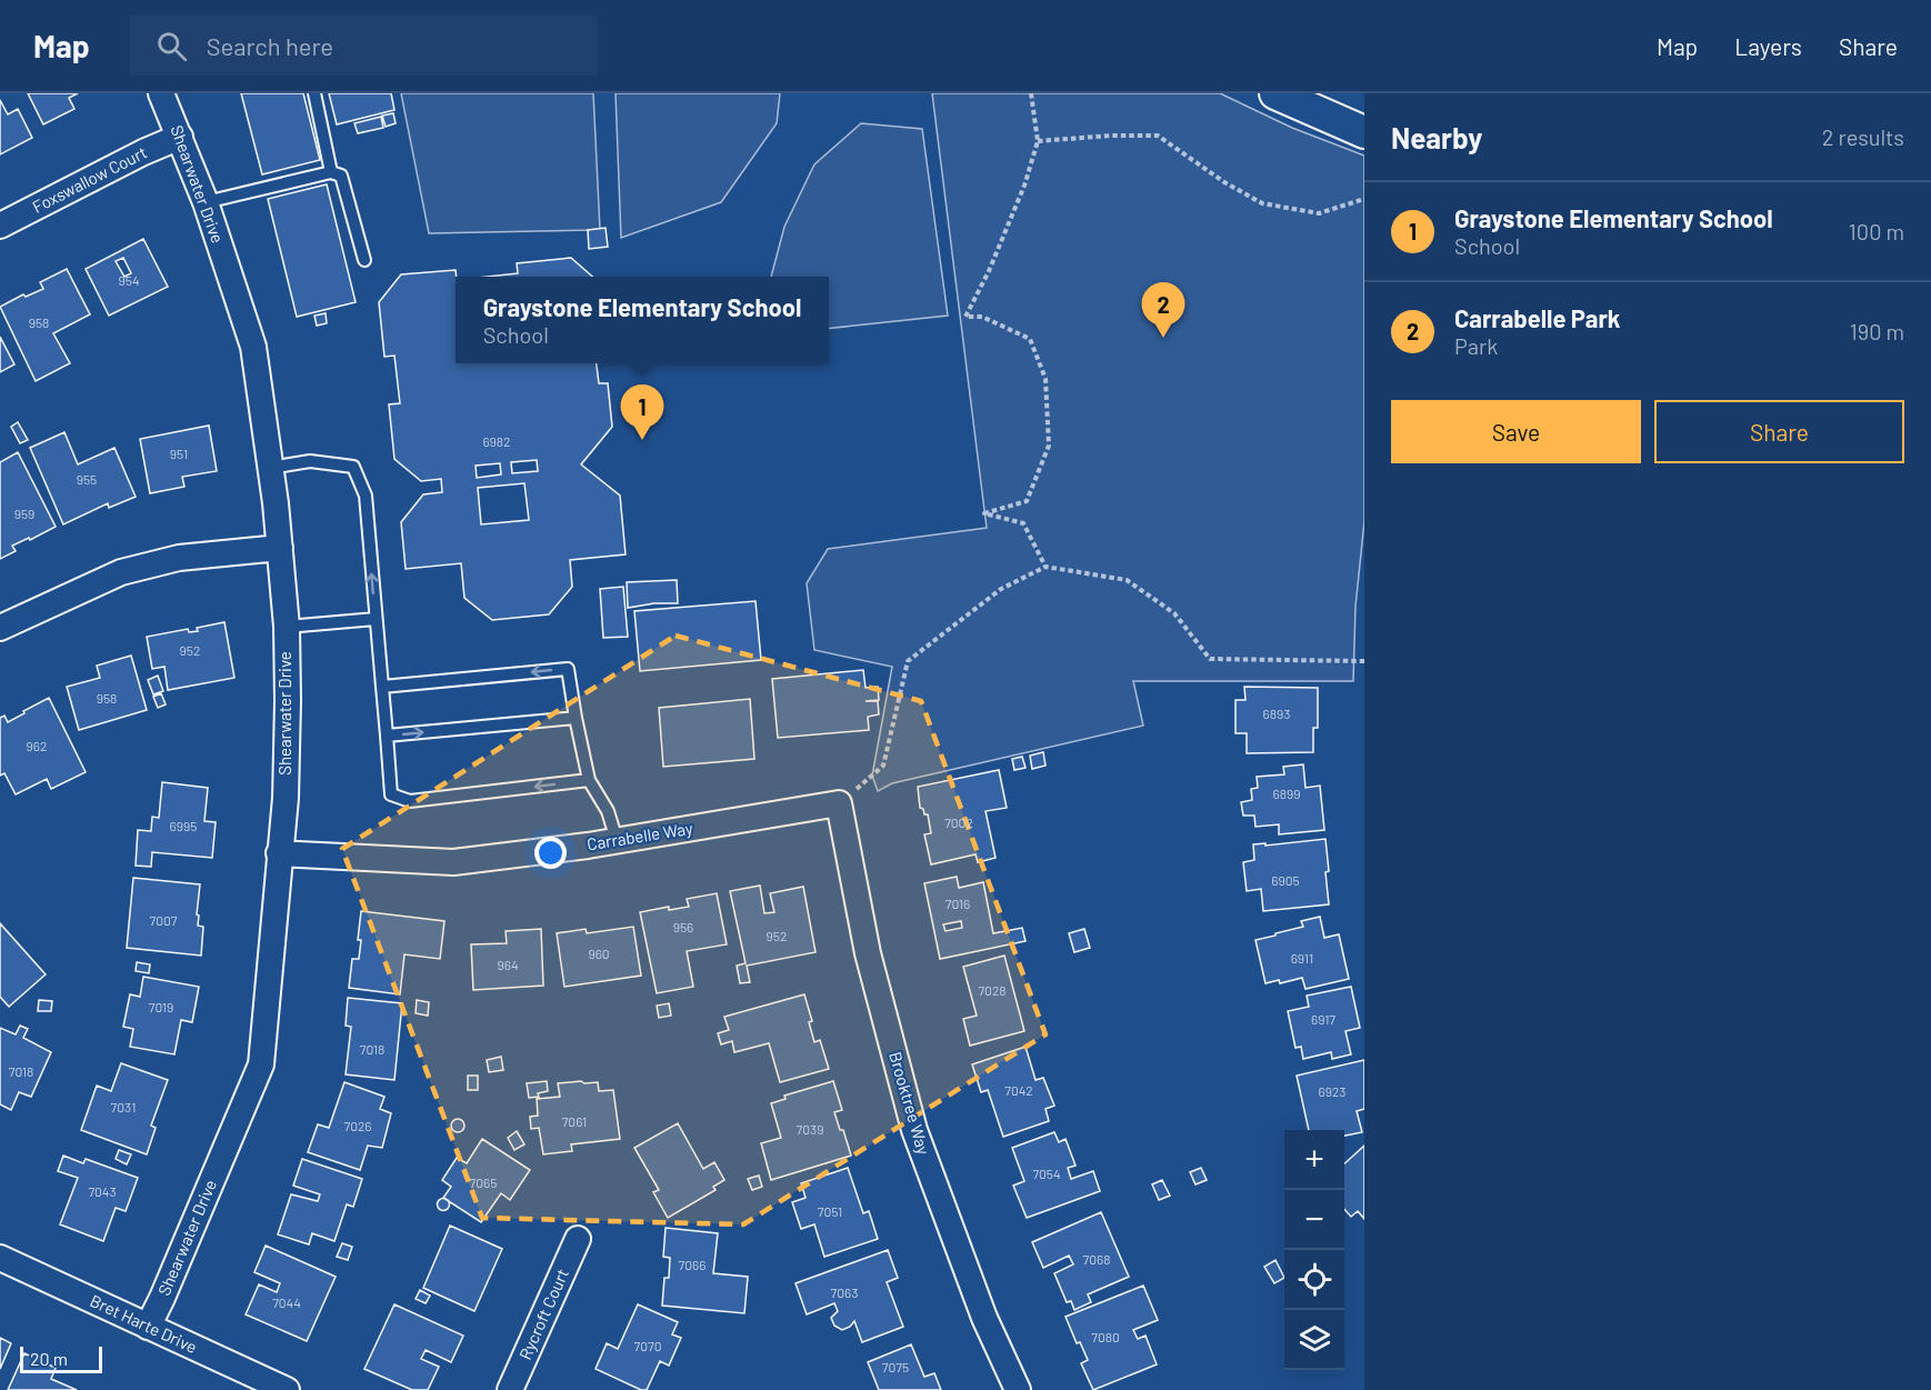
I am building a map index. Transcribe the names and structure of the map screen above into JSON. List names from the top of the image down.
{
  "streets": {
    "street": [
      "Foxswallow Court",
      "Shearwater Drive",
      "Carrabelle Way",
      "Brooktree Way",
      "Rycroft Court",
      "Bret Harte Drive"
    ]
  },
  "crossings": [
    ["Foxswallow Court", "Shearwater Drive"],
    ["Shearwater Drive", "Carrabelle Way"],
    ["Shearwater Drive", "Bret Harte Drive"],
    ["Carrabelle Way", "Brooktree Way"]
  ],
  "house_numbers": [
    "954",
    "958",
    "6982",
    "951",
    "955",
    "959",
    "952",
    "958",
    "6893",
    "962",
    "6899",
    "7002",
    "6995",
    "6905",
    "7016",
    "7007",
    "956",
    "952",
    "960",
    "6911",
    "964",
    "7028",
    "7019",
    "6917",
    "7018",
    "7018",
    "7042",
    "6923",
    "7031",
    "7061",
    "7026",
    "7039",
    "7054",
    "7065",
    "7043",
    "7051",
    "7068",
    "7066",
    "7063",
    "7044",
    "7080",
    "7070",
    "7075"
  ],
  "scale_bar": "20 m",
  "page": {
    "header": "Map",
    "search": "Search here",
    "nav": ["Map", "Layers", "Share"],
    "heading": ["Nearby", "2 results"],
    "list": [
      {
        "mark": "1",
        "name": "Graystone Elementary School",
        "note": "School",
        "value": "100 m"
      },
      {
        "mark": "2",
        "name": "Carrabelle Park",
        "note": "Park",
        "value": "190 m"
      }
    ],
    "popup": ["Graystone Elementary School", "School"],
    "pins": ["2", "1"],
    "buttons": ["Save", "Share"],
    "map_buttons": ["+", "−"],
    "scale": "20 m"
  }
}
